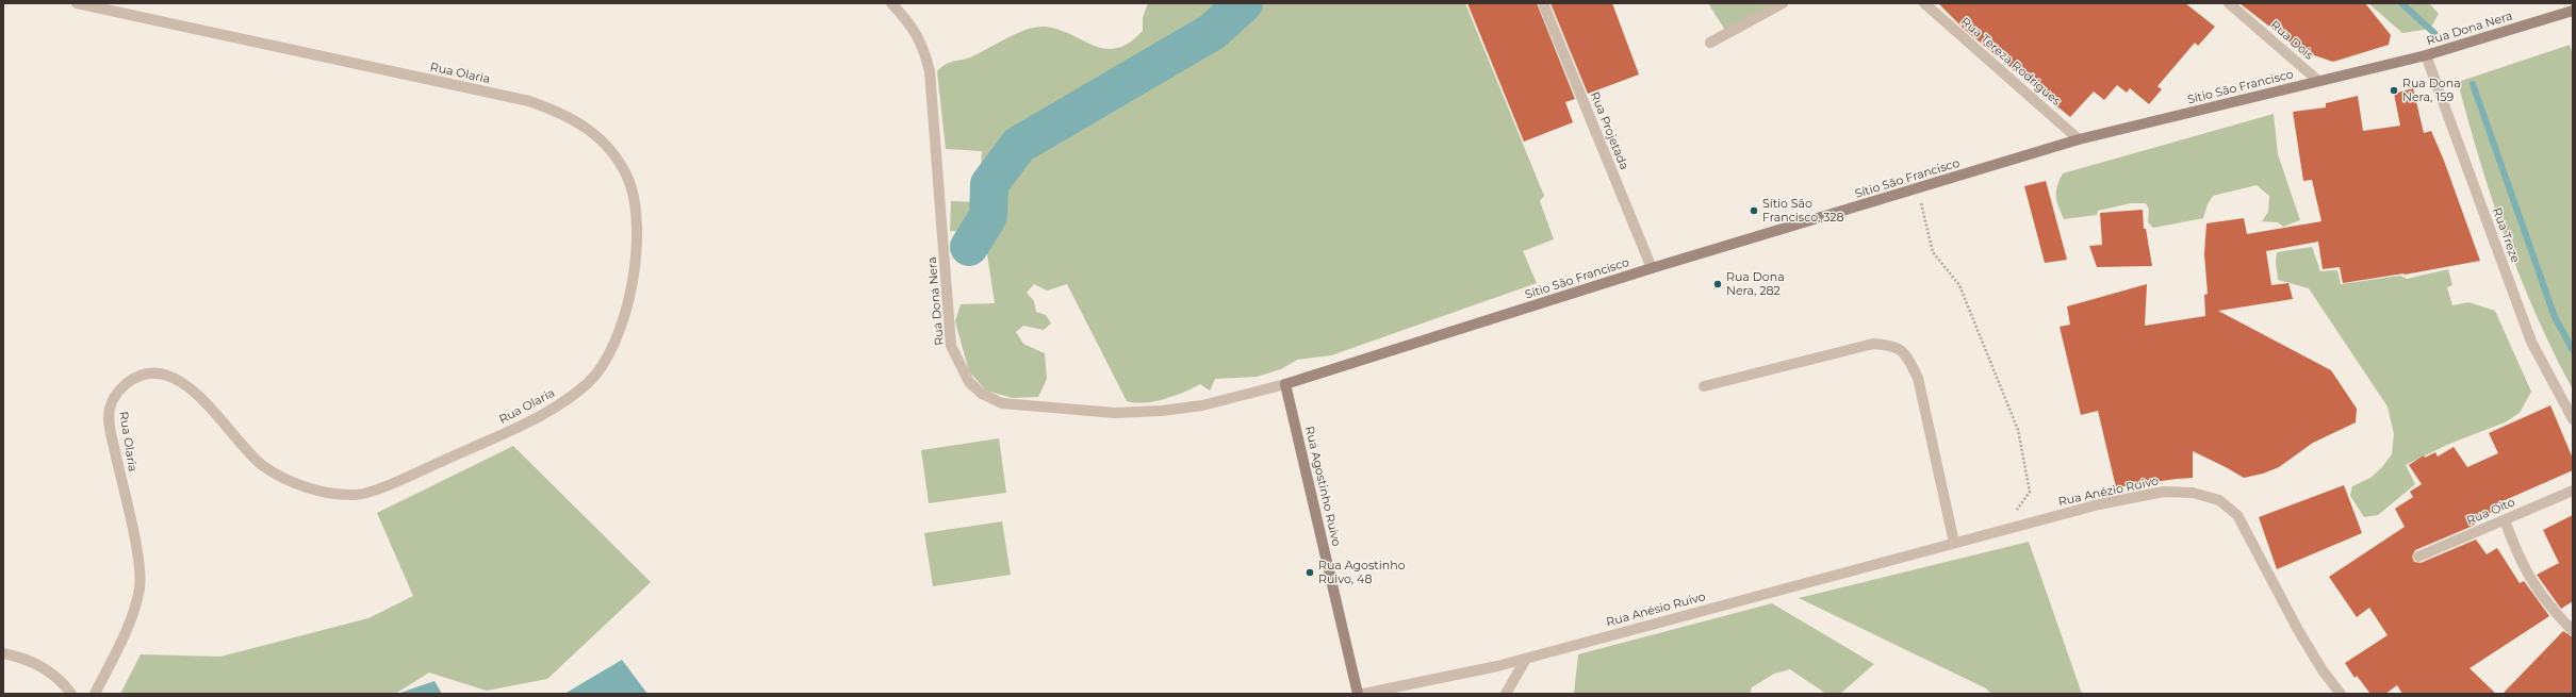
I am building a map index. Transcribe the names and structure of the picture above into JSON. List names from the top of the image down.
{
  "streets": {
    "street": [
      "Rua Dona Nera",
      "Rua Dois",
      "Rua Tereza Rodrigues",
      "Rua Olaria",
      "Sítio São Francisco",
      "Rua Projetada",
      "Rua Treze",
      "Rua Agostinho Ruivo",
      "Rua Anézio Ruivo",
      "Rua Oito",
      "Rua Anésio Ruivo"
    ]
  },
  "crossings": [
    ["Rua Dona Nera", "Sítio São Francisco"],
    ["Rua Dona Nera", "Rua Treze"],
    ["Rua Dona Nera", "Rua Agostinho Ruivo"],
    ["Rua Dois", "Sítio São Francisco"],
    ["Rua Tereza Rodrigues", "Sítio São Francisco"],
    ["Sítio São Francisco", "Rua Projetada"],
    ["Sítio São Francisco", "Rua Agostinho Ruivo"],
    ["Rua Anézio Ruivo", "Rua Anésio Ruivo"]
  ],
  "places": [
    "Rua Dona Nera, 159",
    "Sítio São Francisco, 328",
    "Rua Dona Nera, 282",
    "Rua Agostinho Ruivo, 48"
  ]
}
